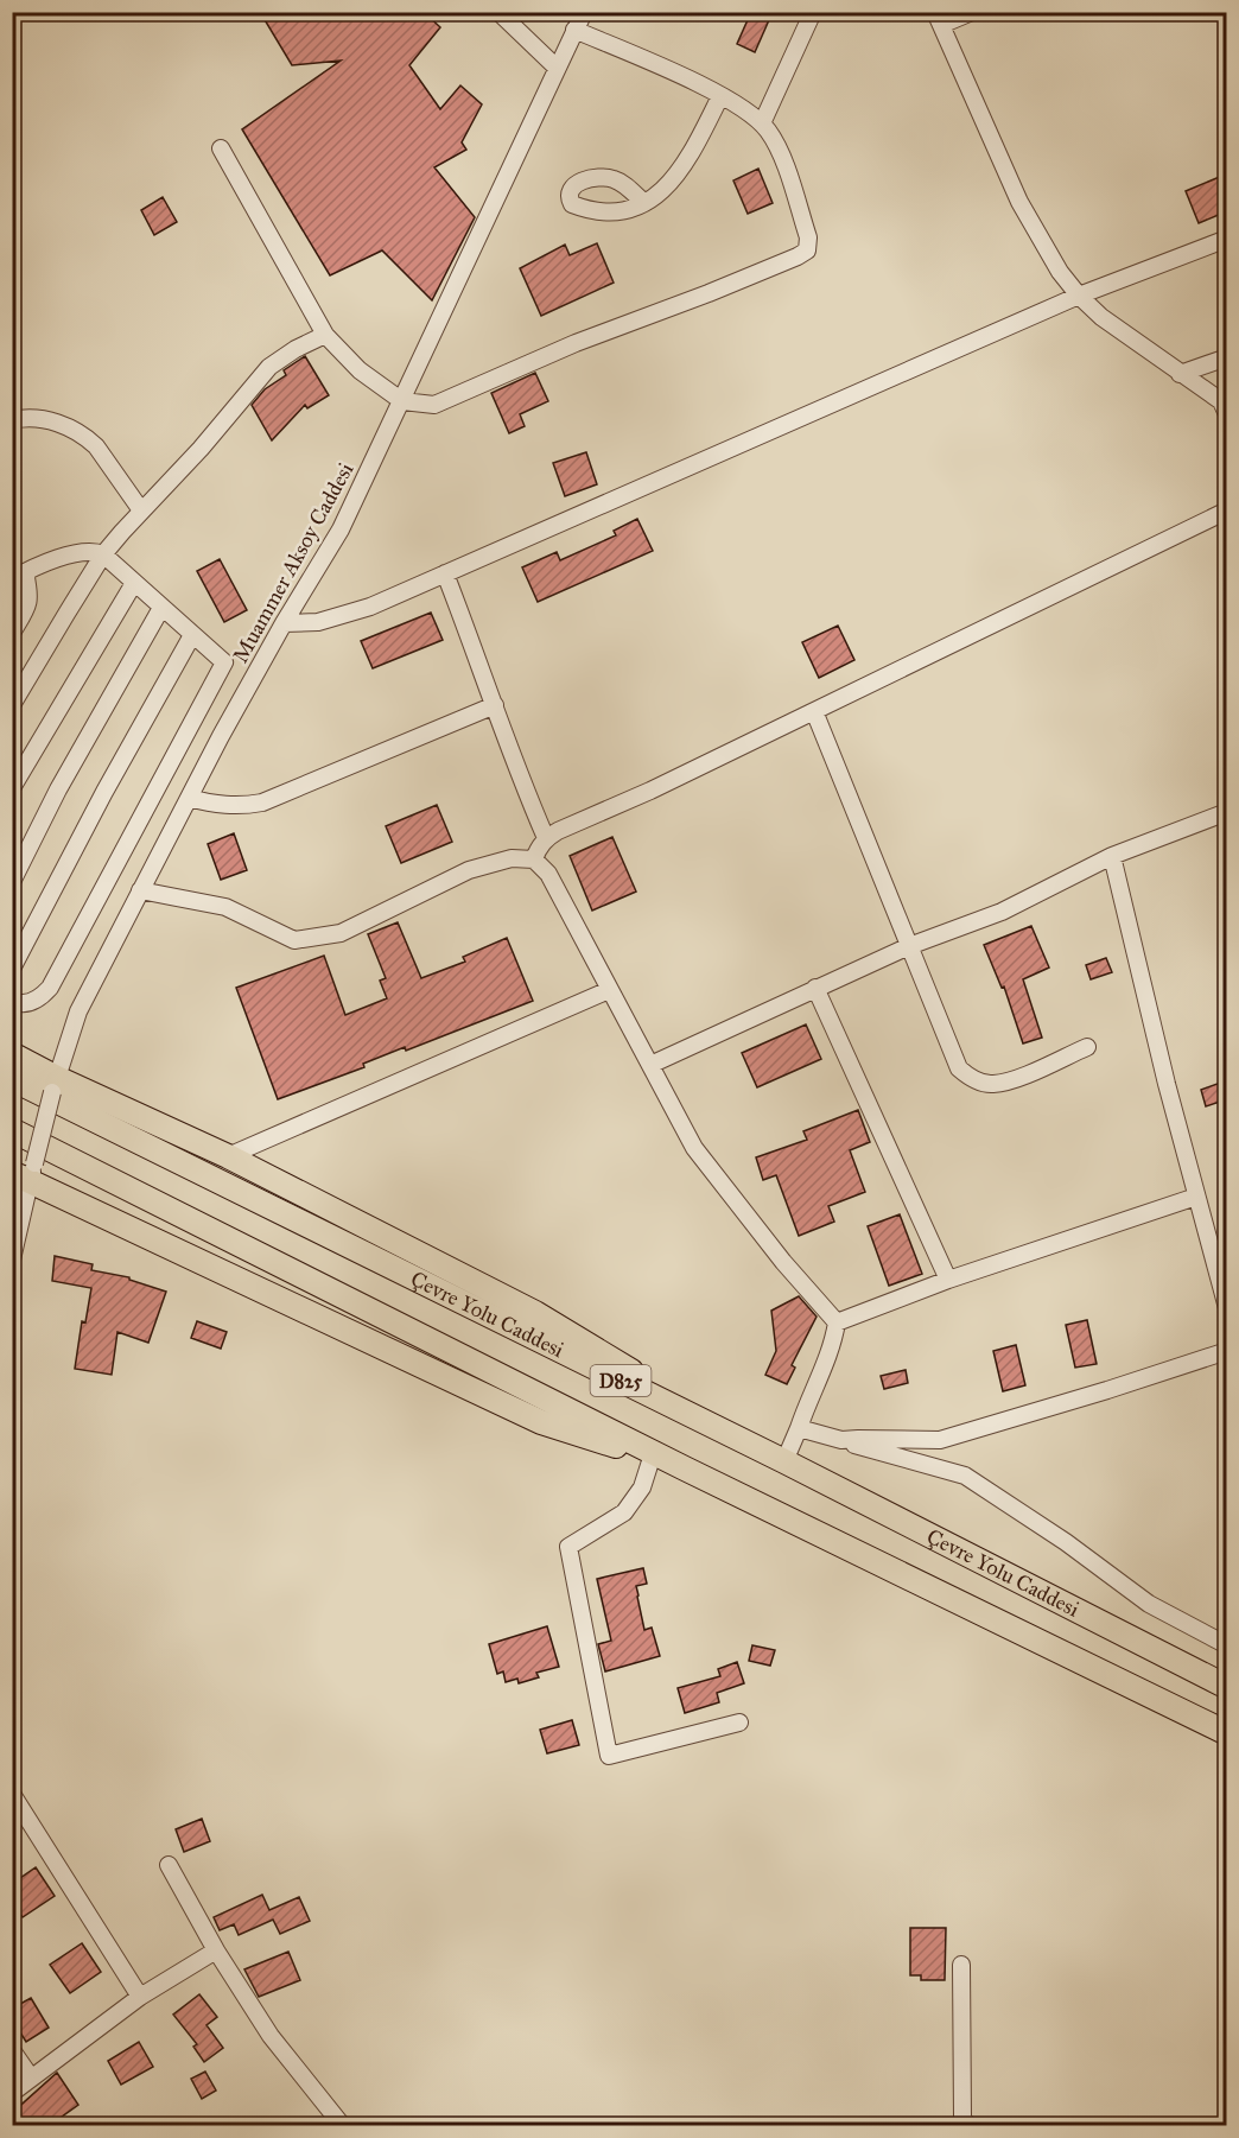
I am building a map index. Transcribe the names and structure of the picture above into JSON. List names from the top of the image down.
{
  "streets": {
    "highway": ["Çevre Yolu Caddesi", "D825"],
    "street": ["Muammer Aksoy Caddesi"]
  }
}
